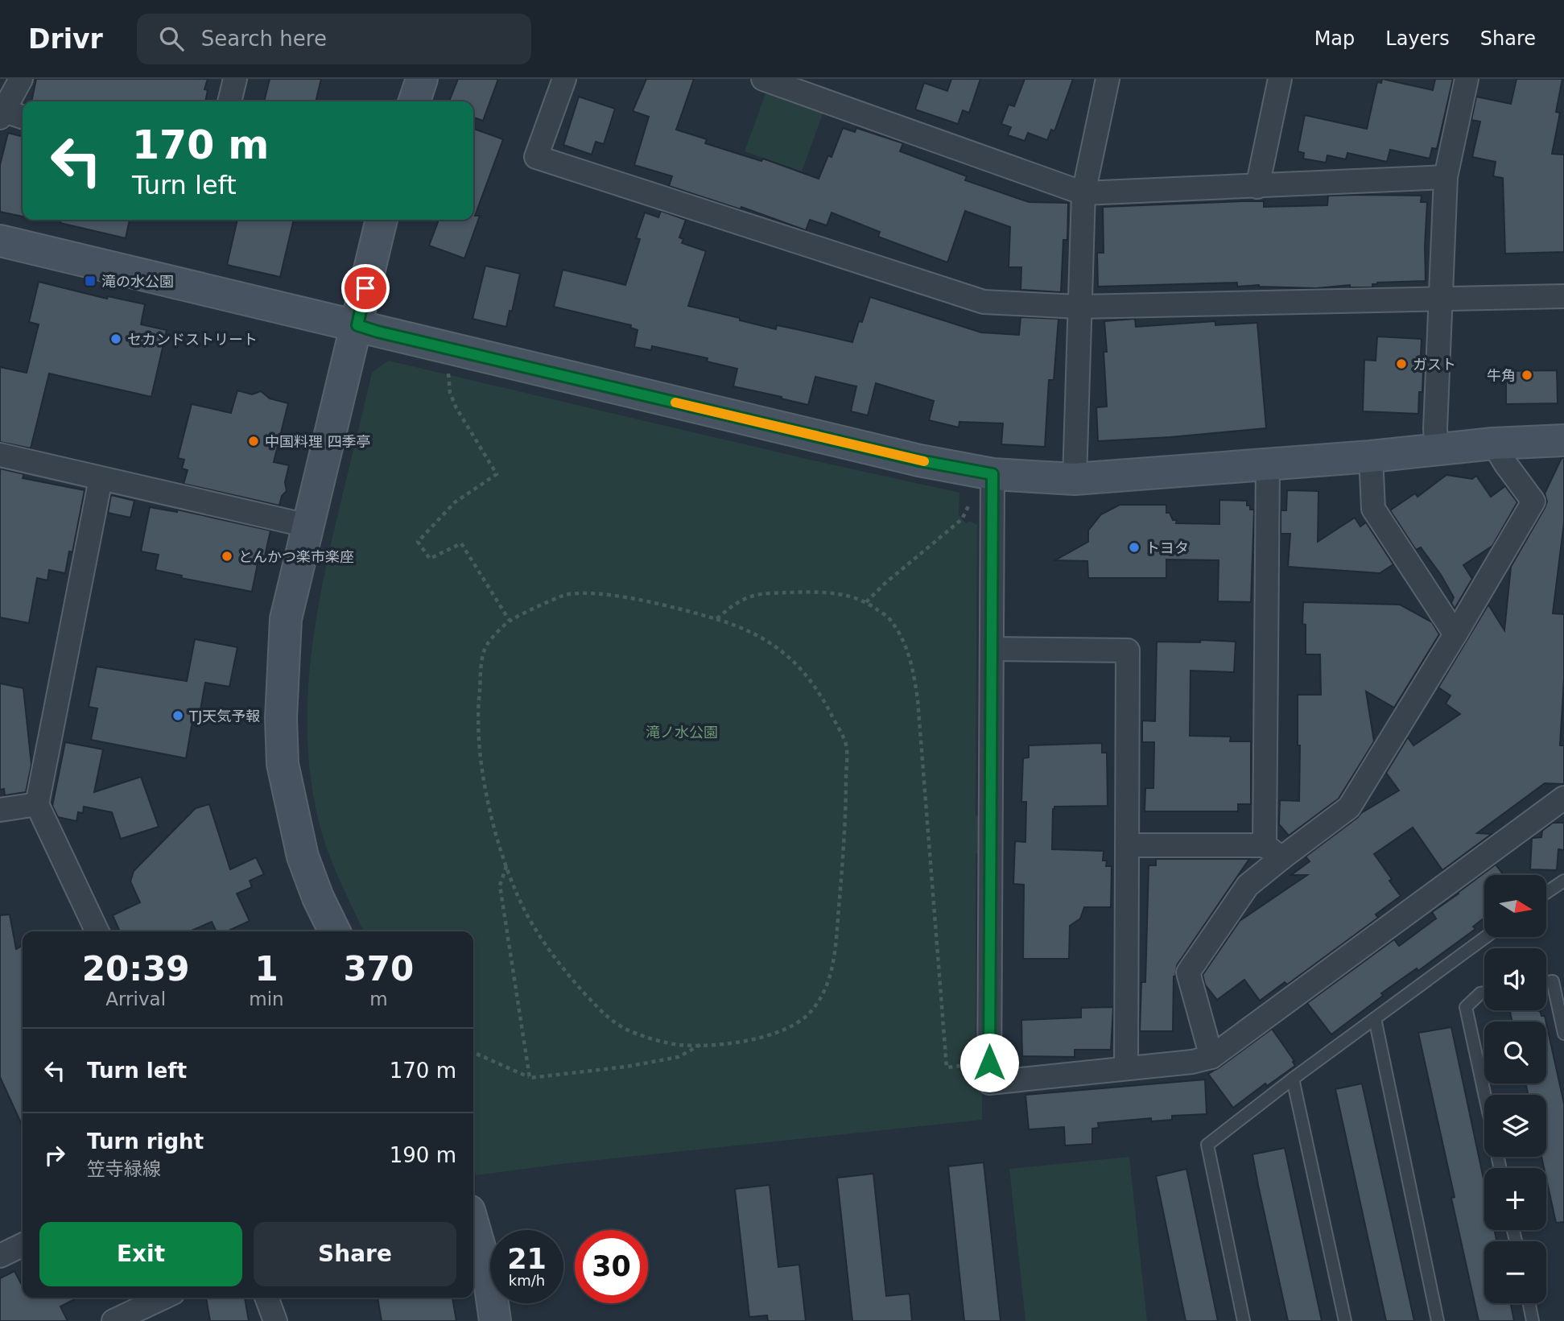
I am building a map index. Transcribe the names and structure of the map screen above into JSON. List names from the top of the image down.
{
  "parks": ["滝ノ水公園"],
  "places": {
    "transit": ["滝の水公園"],
    "other": [
      "セカンドストリート",
      "ガスト",
      "牛角",
      "中国料理 四季亭",
      "トヨタ",
      "とんかつ楽市楽座",
      "TJ天気予報"
    ]
  },
  "north": "right",
  "page": {
    "header": "Drivr",
    "search": "Search here",
    "nav": ["Map", "Layers", "Share"],
    "turn": ["170 m", "Turn left"],
    "map_buttons": ["+", "−"],
    "eta": [
      "20:39",
      "Arrival",
      "1",
      "min",
      "370",
      "m"
    ],
    "list": [
      {
        "name": "Turn left",
        "value": "170 m"
      },
      {
        "name": "Turn right",
        "note": "笠寺緑線",
        "value": "190 m"
      }
    ],
    "buttons": ["Exit", "Share"],
    "speed": "21 km/h",
    "limit": "30"
  }
}
